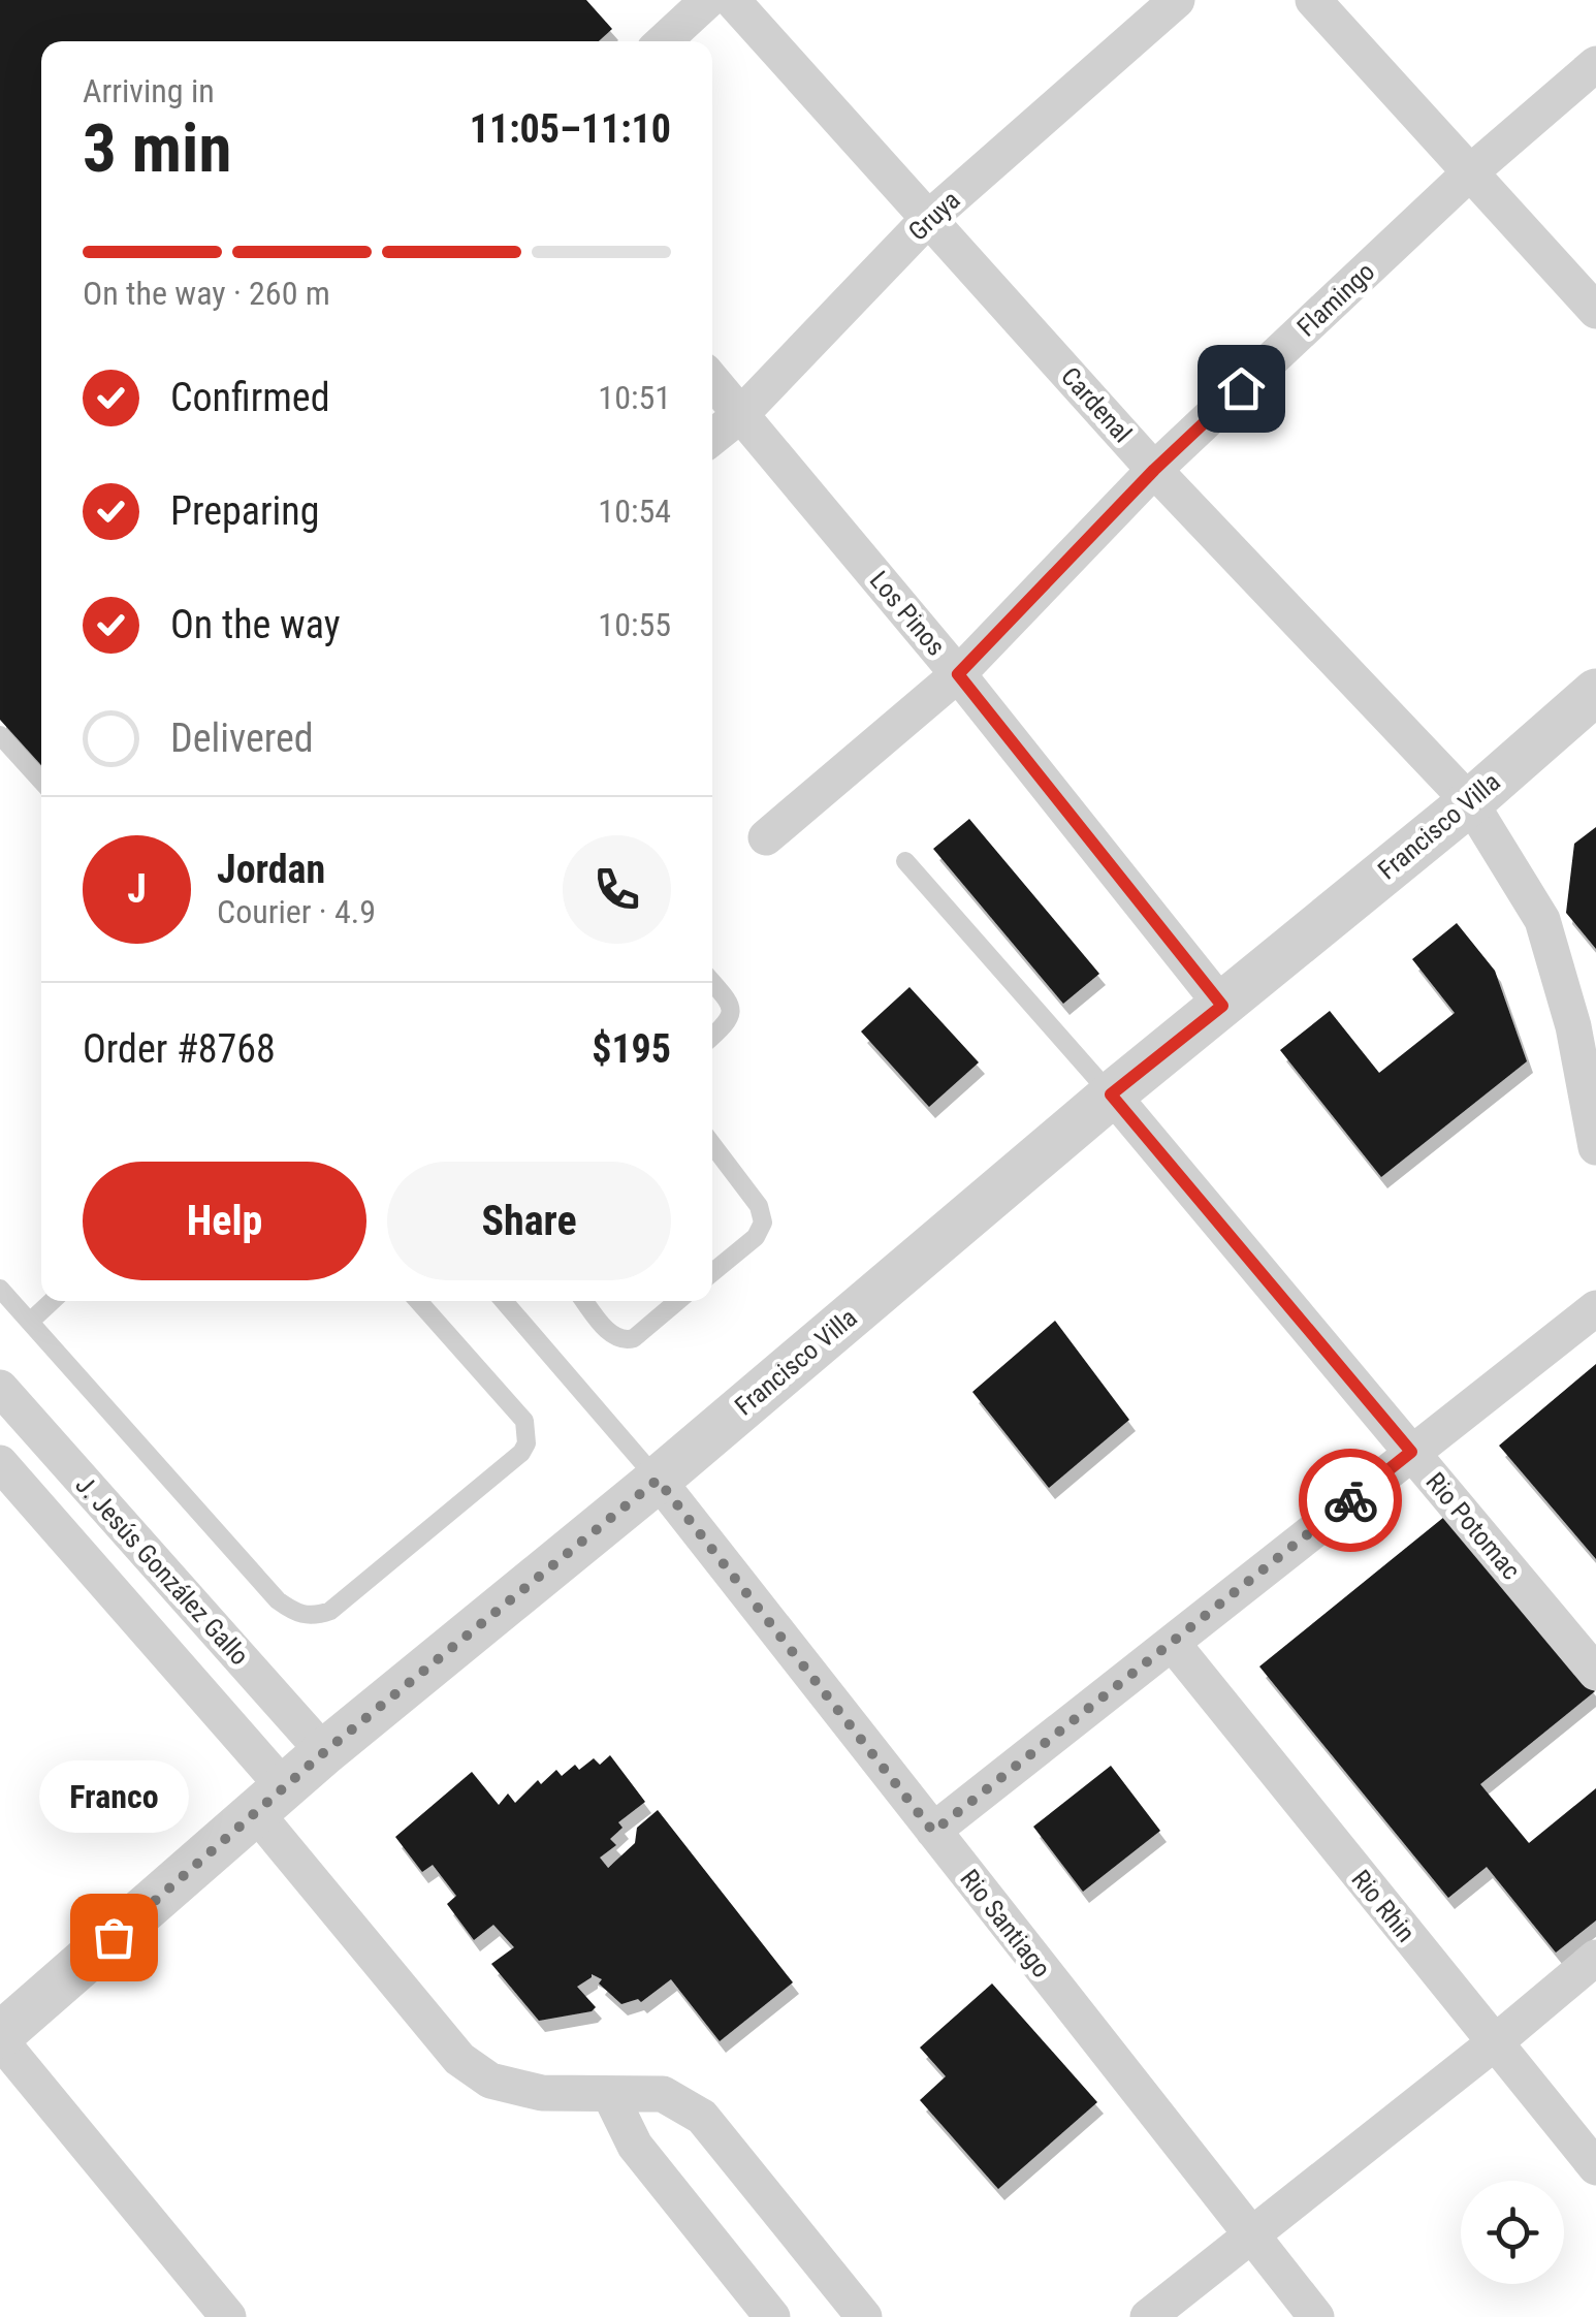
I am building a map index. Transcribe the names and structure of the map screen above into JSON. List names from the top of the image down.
{
  "streets": {
    "street": [
      "Gruya",
      "Flamingo",
      "Cardenal",
      "Los Pinos",
      "Francisco Villa",
      "Rio Potomac",
      "J. Jesús González Gallo",
      "Rio Rhin",
      "Rio Santiago"
    ]
  },
  "crossings": [
    ["Gruya", "Cardenal"],
    ["Gruya", "Los Pinos"],
    ["Flamingo", "Cardenal"],
    ["Flamingo", "Los Pinos"],
    ["Cardenal", "Francisco Villa"],
    ["Los Pinos", "Francisco Villa"],
    ["Francisco Villa", "Rio Potomac"],
    ["Francisco Villa", "J. Jesús González Gallo"],
    ["Francisco Villa", "Rio Santiago"]
  ],
  "places": ["Franco"],
  "page": {
    "heading": ["3 min", "Arriving in", "11:05–11:10"],
    "panel": [
      "Jordan",
      "Courier · 4.9",
      "Order #8768",
      "$195"
    ],
    "bar": "On the way · 260 m",
    "list": [
      ["Confirmed", "10:51"],
      ["Preparing", "10:54"],
      ["On the way", "10:55"],
      "Delivered"
    ],
    "round": "J",
    "buttons": ["Help", "Share"],
    "bubble": "Franco"
  }
}
